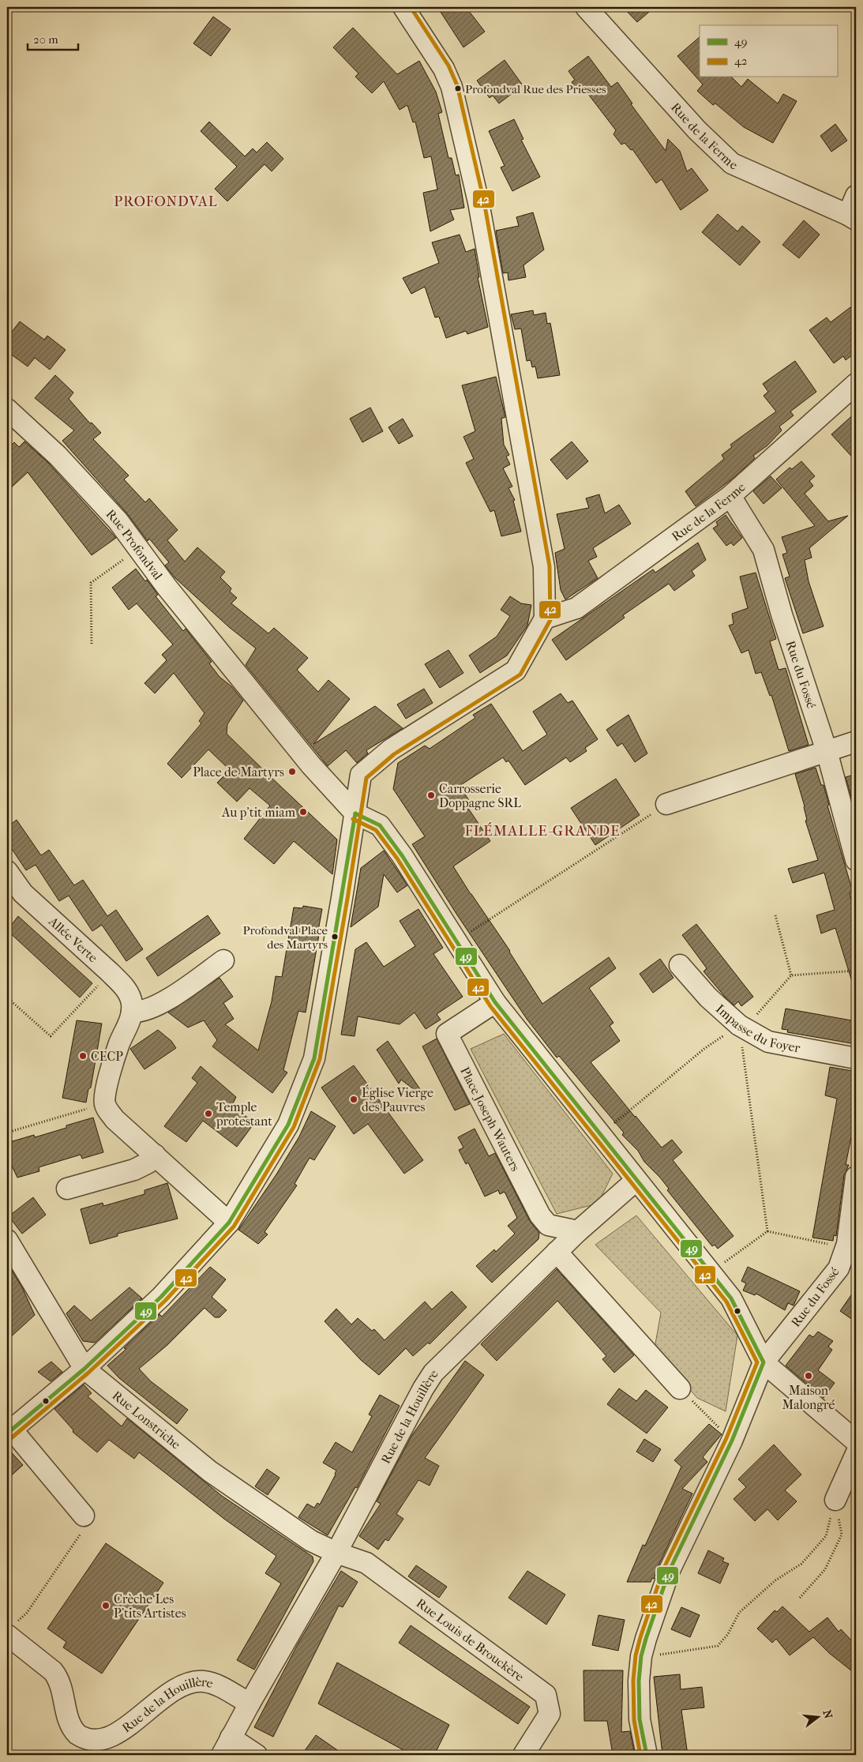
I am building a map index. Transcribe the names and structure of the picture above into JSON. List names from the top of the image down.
{
  "streets": {
    "street": [
      "Rue de la Ferme",
      "Rue Profondval",
      "Rue du Fossé",
      "Allée Verte",
      "Impasse du Foyer",
      "Place Joseph Wauters",
      "Rue de la Houillère",
      "Rue Lonstriche",
      "Rue Louis de Brouckère"
    ]
  },
  "crossings": [
    ["Rue de la Ferme", "Rue du Fossé"],
    ["Place Joseph Wauters", "Rue de la Houillère"],
    ["Rue de la Houillère", "Rue Lonstriche"],
    ["Rue de la Houillère", "Rue Louis de Brouckère"],
    ["Rue Lonstriche", "Rue Louis de Brouckère"]
  ],
  "districts": ["PROFONDVAL", "FLÉMALLE-GRANDE"],
  "places": [
    "Profondval Rue des Priesses",
    "Place de Martyrs",
    "Carrosserie Doppagne SRL",
    "Au p'tit miam",
    "Profondval Place des Martyrs",
    "CECP",
    "Église Vierge des Pauvres",
    "Temple protestant",
    "Maison Malongré",
    "Crèche Les P'tits Artistes"
  ],
  "lines": ["transit line 42", "transit line 49"],
  "legend": ["49", "42"],
  "scale_bar": "20 m",
  "north": "right"
}
